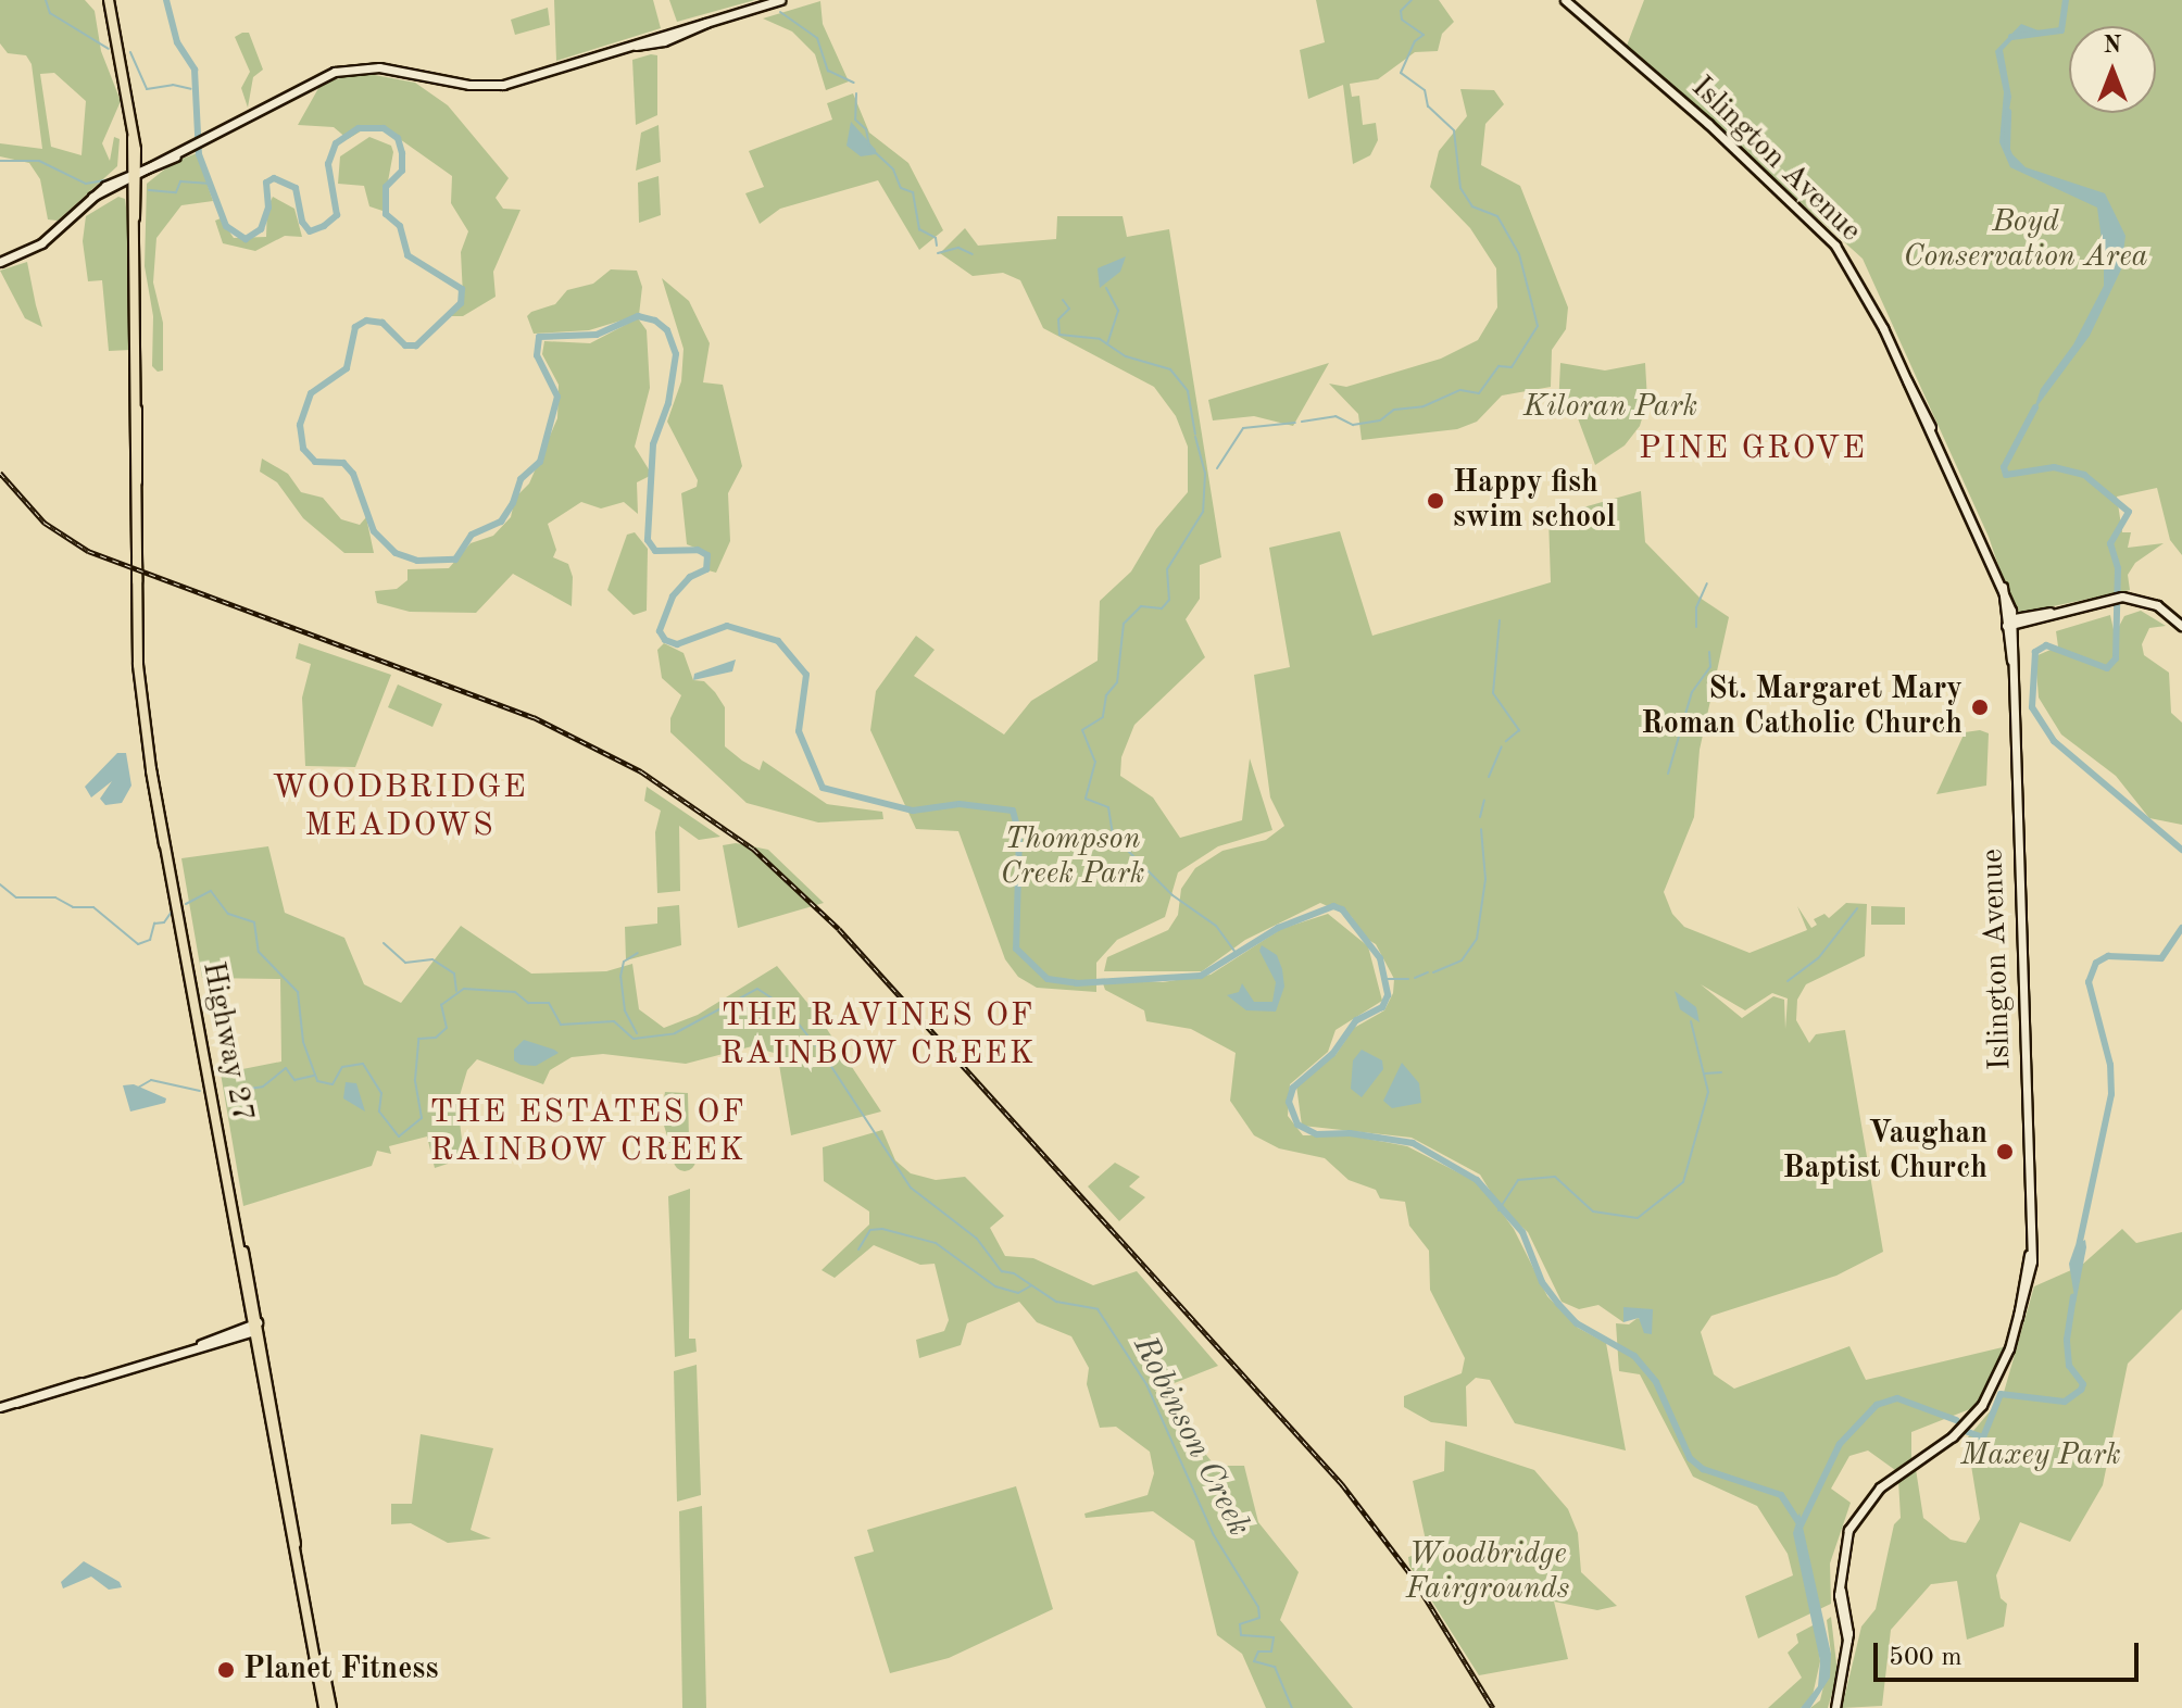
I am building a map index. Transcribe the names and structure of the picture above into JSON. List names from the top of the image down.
{
  "streets": {
    "main road": ["Islington Avenue", "Highway 27"]
  },
  "districts": [
    "PINE GROVE",
    "WOODBRIDGE MEADOWS",
    "THE RAVINES OF RAINBOW CREEK",
    "THE ESTATES OF RAINBOW CREEK"
  ],
  "water": ["Robinson Creek"],
  "parks": [
    "Boyd Conservation Area",
    "Kiloran Park",
    "Thompson Creek Park",
    "Maxey Park",
    "Woodbridge Fairgrounds"
  ],
  "places": [
    "Happy fish swim school",
    "St. Margaret Mary Roman Catholic Church",
    "Vaughan Baptist Church",
    "Planet Fitness"
  ],
  "scale_bar": "500 m",
  "north": "top"
}
